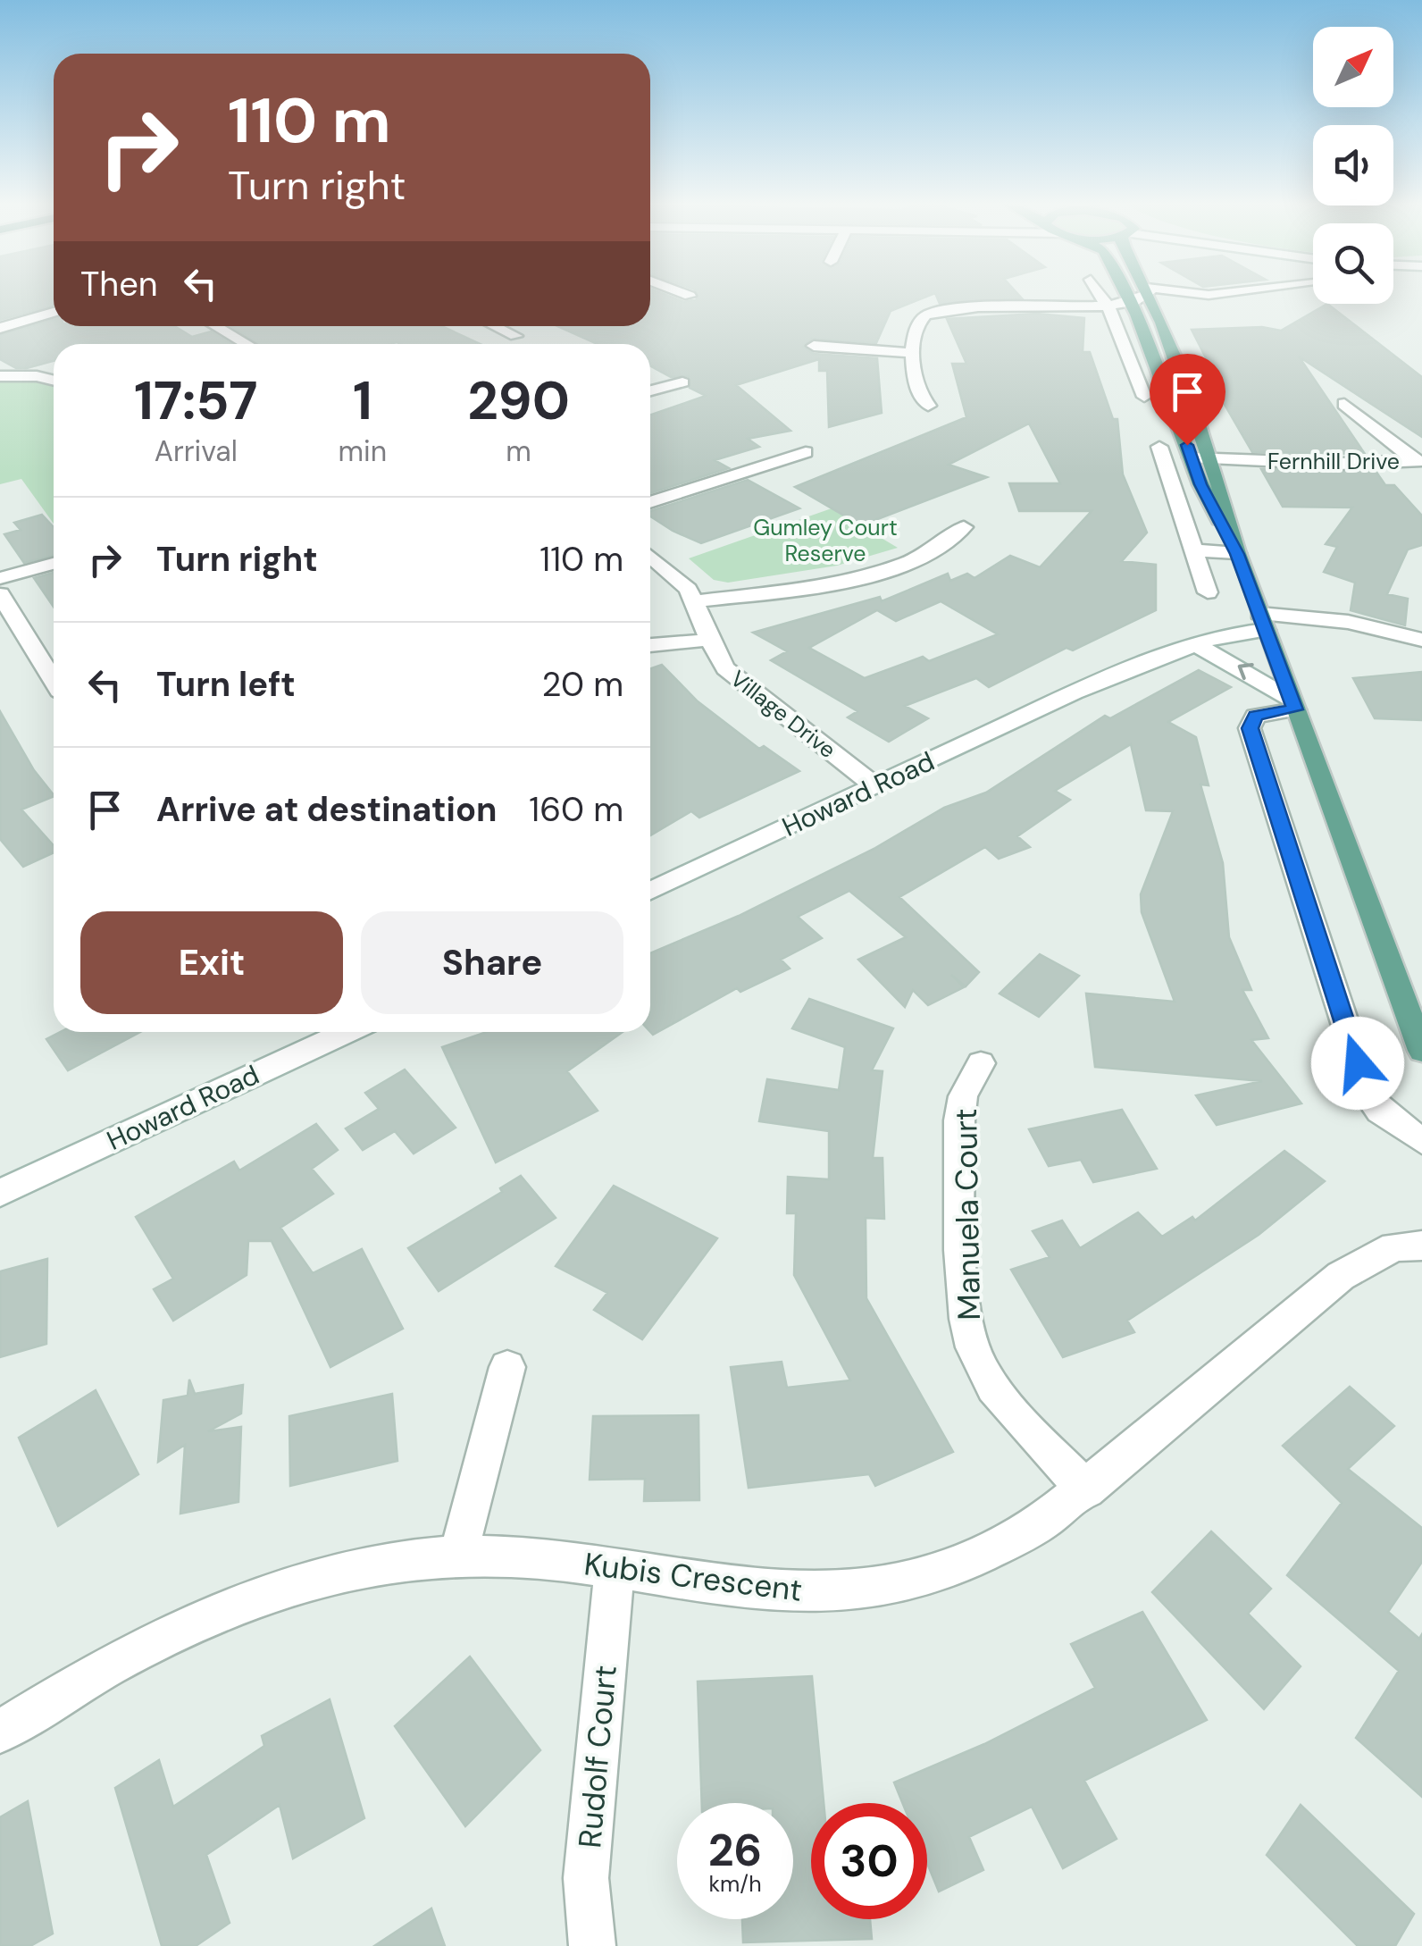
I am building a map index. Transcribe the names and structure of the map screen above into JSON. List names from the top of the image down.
{
  "streets": {
    "street": [
      "Fernhill Drive",
      "Village Drive",
      "Howard Road",
      "Manuela Court",
      "Kubis Crescent",
      "Rudolf Court"
    ]
  },
  "crossings": [
    ["Village Drive", "Howard Road"],
    ["Manuela Court", "Kubis Crescent"],
    ["Kubis Crescent", "Rudolf Court"]
  ],
  "parks": ["Gumley Court Reserve"],
  "north": "top right",
  "page": {
    "turn": ["110 m", "Turn right"],
    "then": "Then",
    "eta": [
      "17:57",
      "Arrival",
      "1",
      "min",
      "290",
      "m"
    ],
    "list": [
      {
        "name": "Turn right",
        "value": "110 m"
      },
      {
        "name": "Turn left",
        "value": "20 m"
      },
      {
        "name": "Arrive at destination",
        "value": "160 m"
      }
    ],
    "buttons": ["Exit", "Share"],
    "speed": "26 km/h",
    "limit": "30"
  }
}
